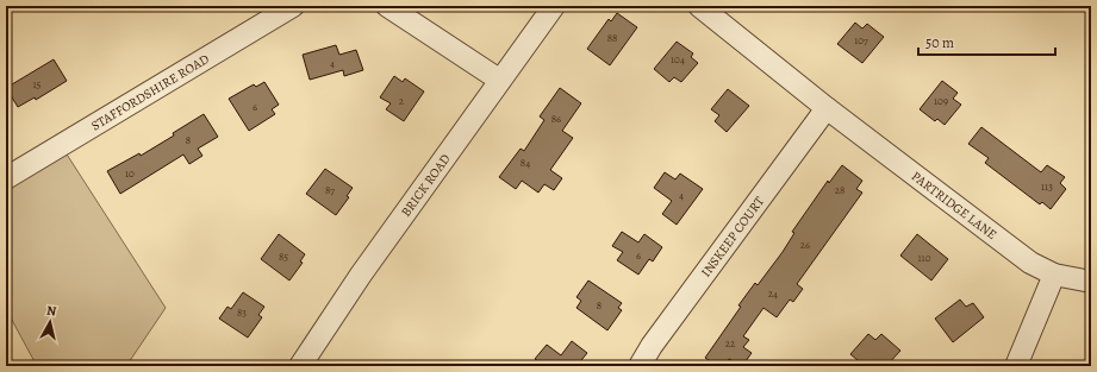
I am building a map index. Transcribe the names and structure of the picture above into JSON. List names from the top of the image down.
{
  "streets": {
    "street": [
      "STAFFORDSHIRE ROAD",
      "BRICK ROAD",
      "PARTRIDGE LANE",
      "INSKEEP COURT"
    ]
  },
  "crossings": [
    ["PARTRIDGE LANE", "INSKEEP COURT"]
  ],
  "house_numbers": [
    "88",
    "107",
    "104",
    "4",
    "15",
    "2",
    "109",
    "6",
    "86",
    "8",
    "84",
    "10",
    "113",
    "87",
    "28",
    "4",
    "26",
    "6",
    "85",
    "110",
    "24",
    "8",
    "83",
    "22"
  ],
  "scale_bar": "50 m",
  "north": "top"
}
